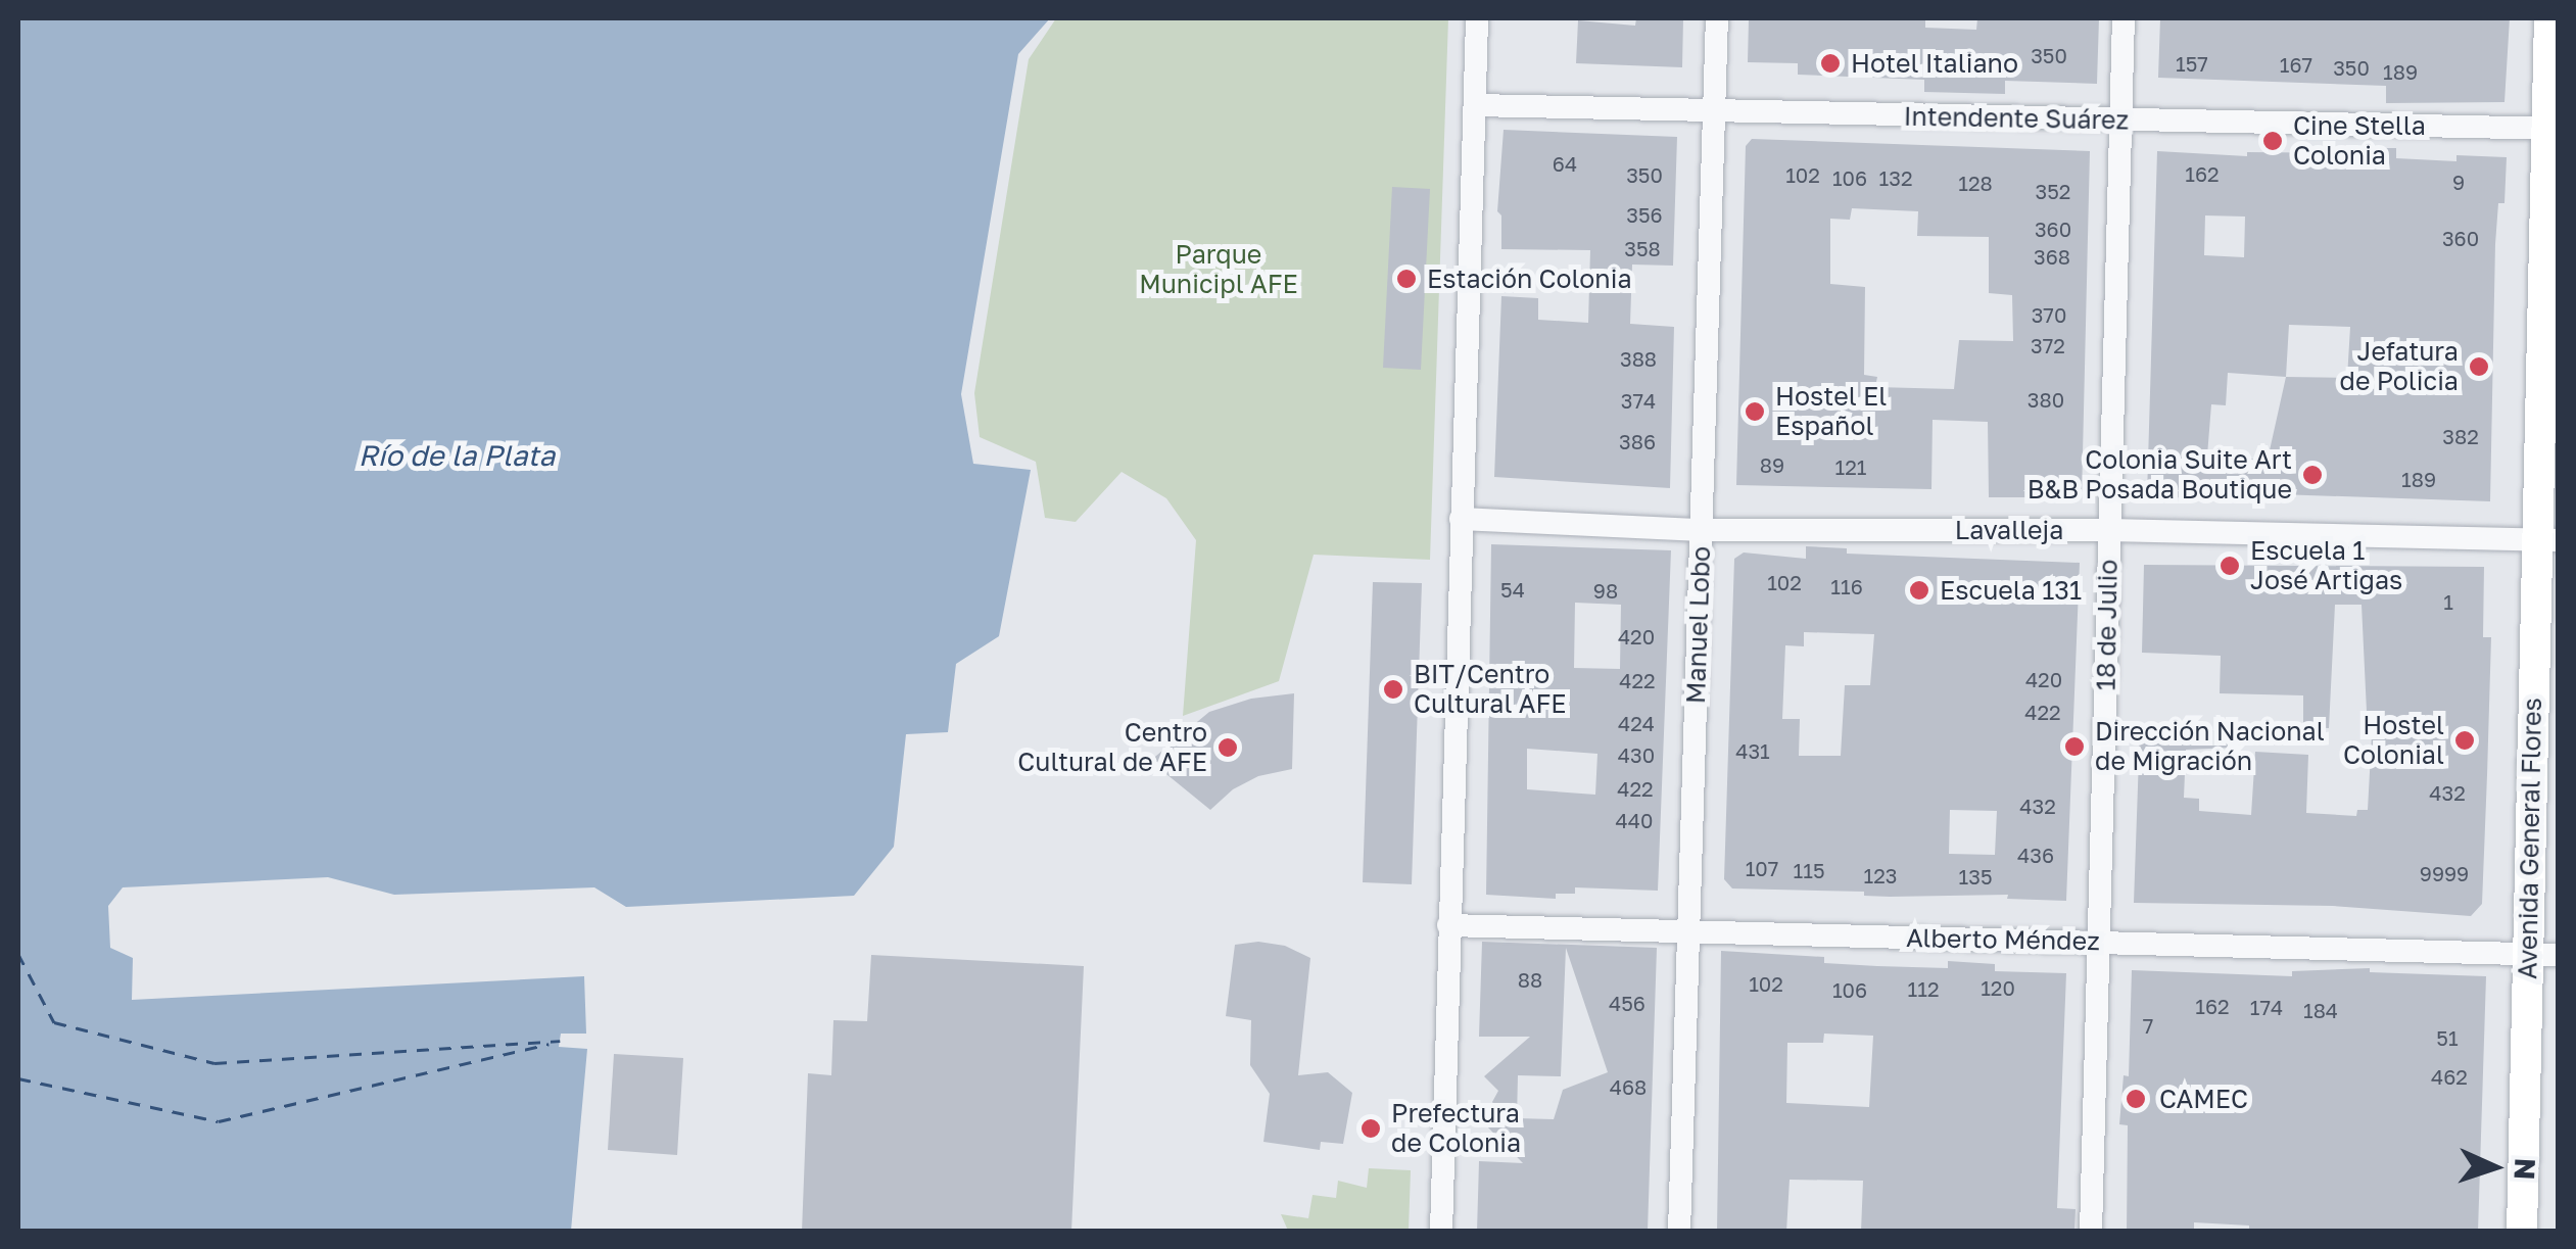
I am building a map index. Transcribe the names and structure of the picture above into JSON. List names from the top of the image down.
{
  "streets": {
    "street": [
      "Intendente Suárez",
      "Lavalleja",
      "Manuel Lobo",
      "18 de Julio",
      "Avenida General Flores",
      "Alberto Méndez"
    ]
  },
  "crossings": [
    ["Intendente Suárez", "Manuel Lobo"],
    ["Intendente Suárez", "18 de Julio"],
    ["Intendente Suárez", "Avenida General Flores"],
    ["Lavalleja", "Manuel Lobo"],
    ["Lavalleja", "18 de Julio"],
    ["Lavalleja", "Avenida General Flores"],
    ["Manuel Lobo", "Alberto Méndez"],
    ["18 de Julio", "Alberto Méndez"],
    ["Avenida General Flores", "Alberto Méndez"]
  ],
  "water": ["Río de la Plata"],
  "parks": ["Parque Municipl AFE"],
  "places": [
    "Hotel Italiano",
    "Cine Stella Colonia",
    "Estación Colonia",
    "Jefatura de Policia",
    "Hostel El Español",
    "Colonia Suite Art B&B Posada Boutique",
    "Escuela 1 José Artigas",
    "Escuela 131",
    "BIT/Centro Cultural AFE",
    "Hostel Colonial",
    "Dirección Nacional de Migración",
    "Centro Cultural de AFE",
    "CAMEC",
    "Prefectura de Colonia"
  ],
  "house_numbers": [
    "350",
    "157",
    "167",
    "350",
    "189",
    "64",
    "162",
    "350",
    "102",
    "106",
    "132",
    "9",
    "128",
    "352",
    "356",
    "360",
    "360",
    "358",
    "368",
    "370",
    "372",
    "388",
    "380",
    "374",
    "382",
    "386",
    "89",
    "121",
    "189",
    "102",
    "116",
    "54",
    "98",
    "1",
    "420",
    "420",
    "422",
    "422",
    "424",
    "431",
    "430",
    "422",
    "432",
    "432",
    "440",
    "436",
    "107",
    "115",
    "9999",
    "123",
    "135",
    "88",
    "102",
    "120",
    "112",
    "106",
    "456",
    "162",
    "174",
    "184",
    "7",
    "51",
    "462",
    "468"
  ],
  "north": "right"
}
